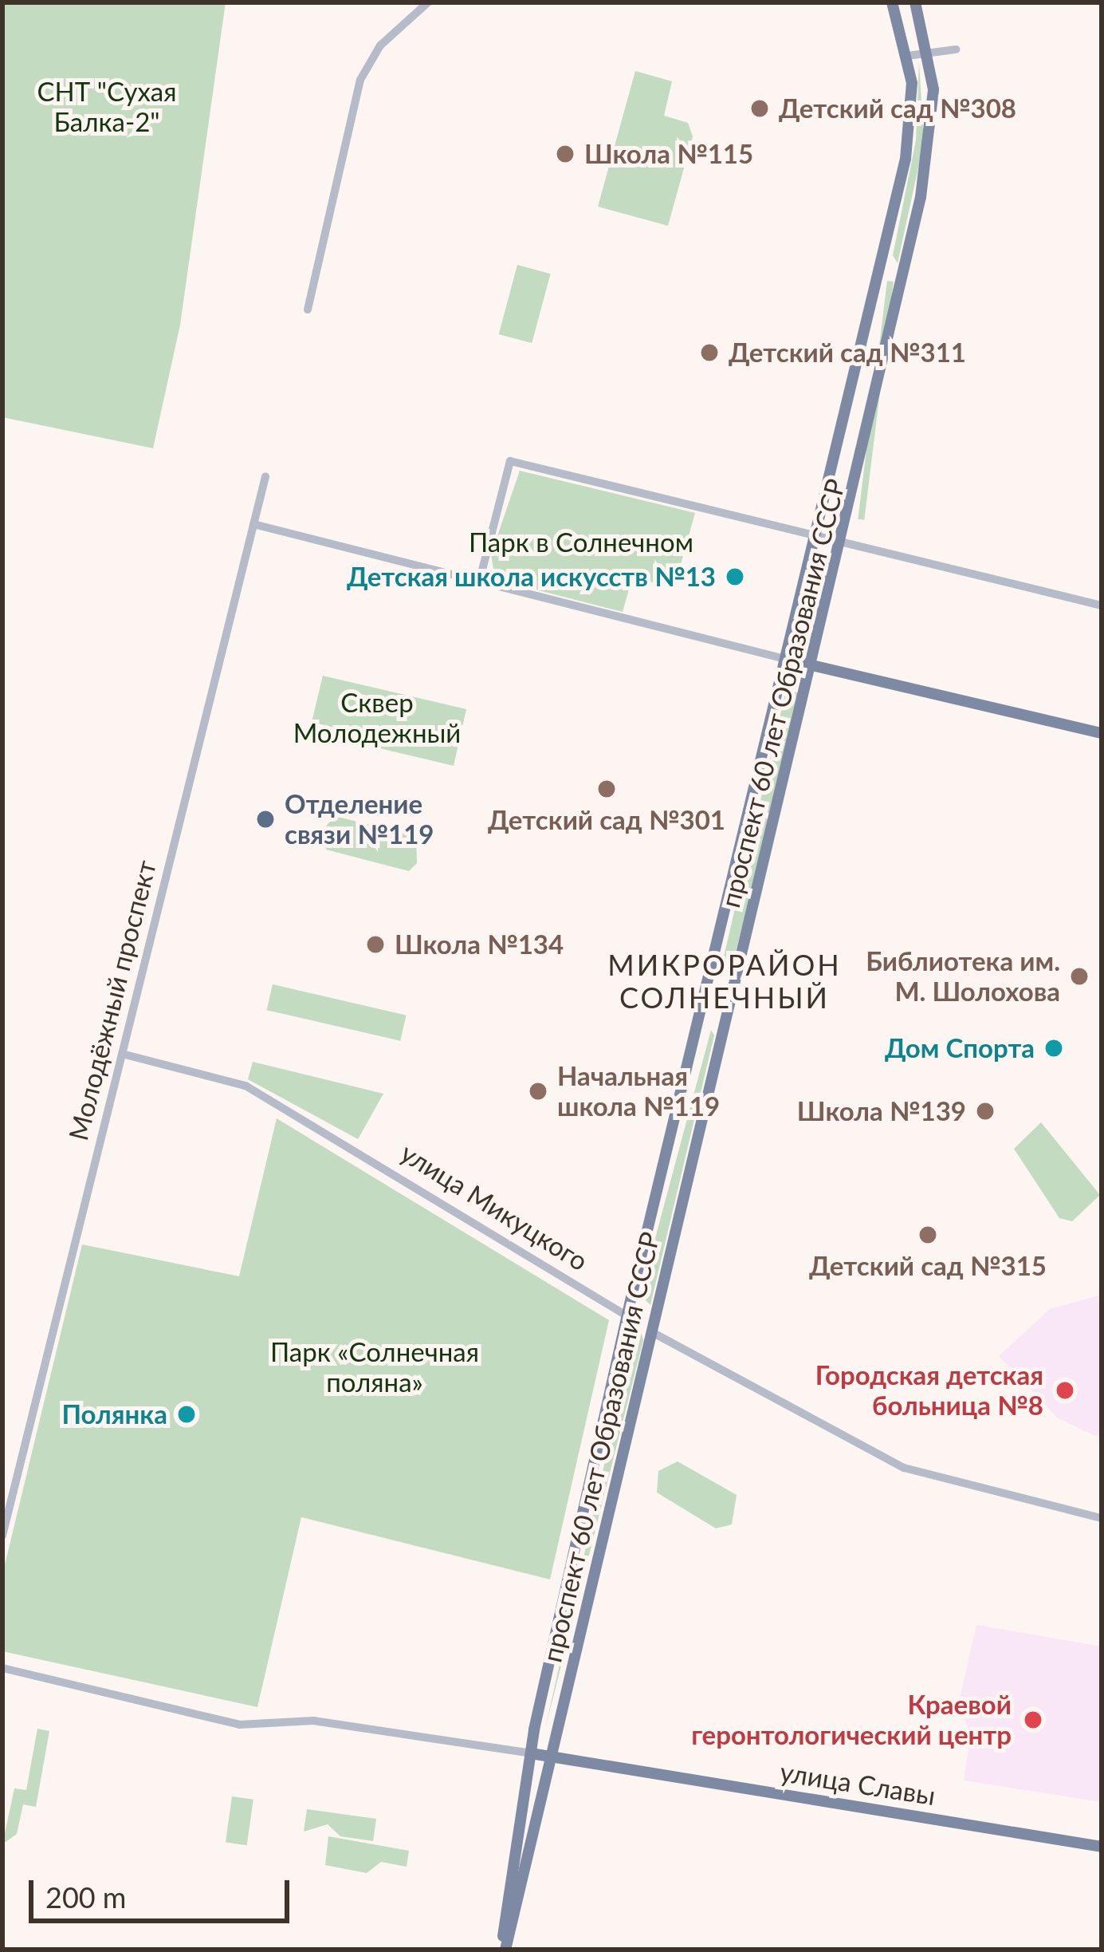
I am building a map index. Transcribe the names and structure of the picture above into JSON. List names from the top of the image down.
{
  "streets": {
    "main road": ["проспект 60 лет Образования СССР", "улица Микуцкого", "улица Славы"],
    "street": ["Молодёжный проспект"]
  },
  "crossings": [
    ["проспект 60 лет Образования СССР", "улица Микуцкого"],
    ["проспект 60 лет Образования СССР", "улица Славы"],
    ["Молодёжный проспект", "улица Микуцкого"]
  ],
  "districts": ["МИКРОРАЙОН СОЛНЕЧНЫЙ"],
  "parks": [
    "СНТ \"Сухая Балка-2\"",
    "Парк в Солнечном",
    "Сквер Молодежный",
    "Парк «Солнечная поляна»"
  ],
  "places": [
    "Детский сад №308",
    "Школа №115",
    "Детский сад №311",
    "Детская школа искусств №13",
    "Детский сад №301",
    "Отделение связи №119",
    "Школа №134",
    "Библиотека им. М. Шолохова",
    "Дом Спорта",
    "Начальная школа №119",
    "Школа №139",
    "Детский сад №315",
    "Городская детская больница №8",
    "Полянка",
    "Краевой геронтологический центр"
  ],
  "scale_bar": "200 m"
}
